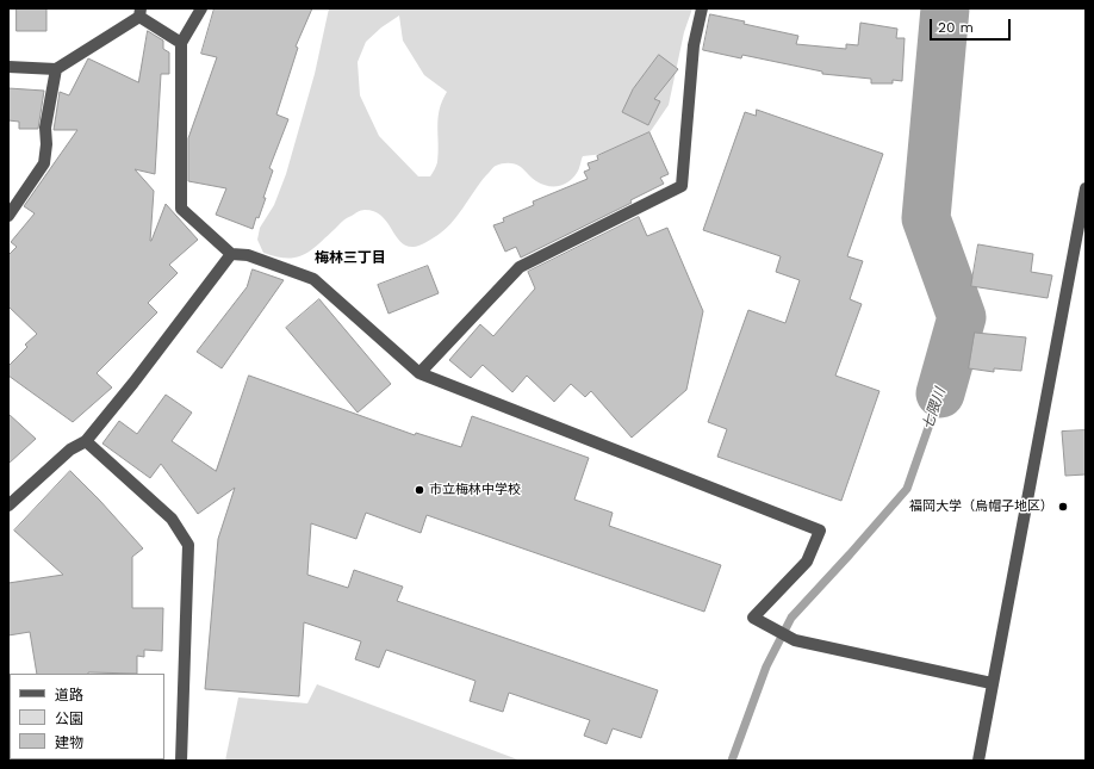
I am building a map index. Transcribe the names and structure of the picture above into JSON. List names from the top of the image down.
{
  "districts": ["梅林三丁目"],
  "water": ["七隈川"],
  "places": ["市立梅林中学校", "福岡大学（烏帽子地区）"],
  "legend": ["道路", "公園", "建物"],
  "scale_bar": "20 m"
}
